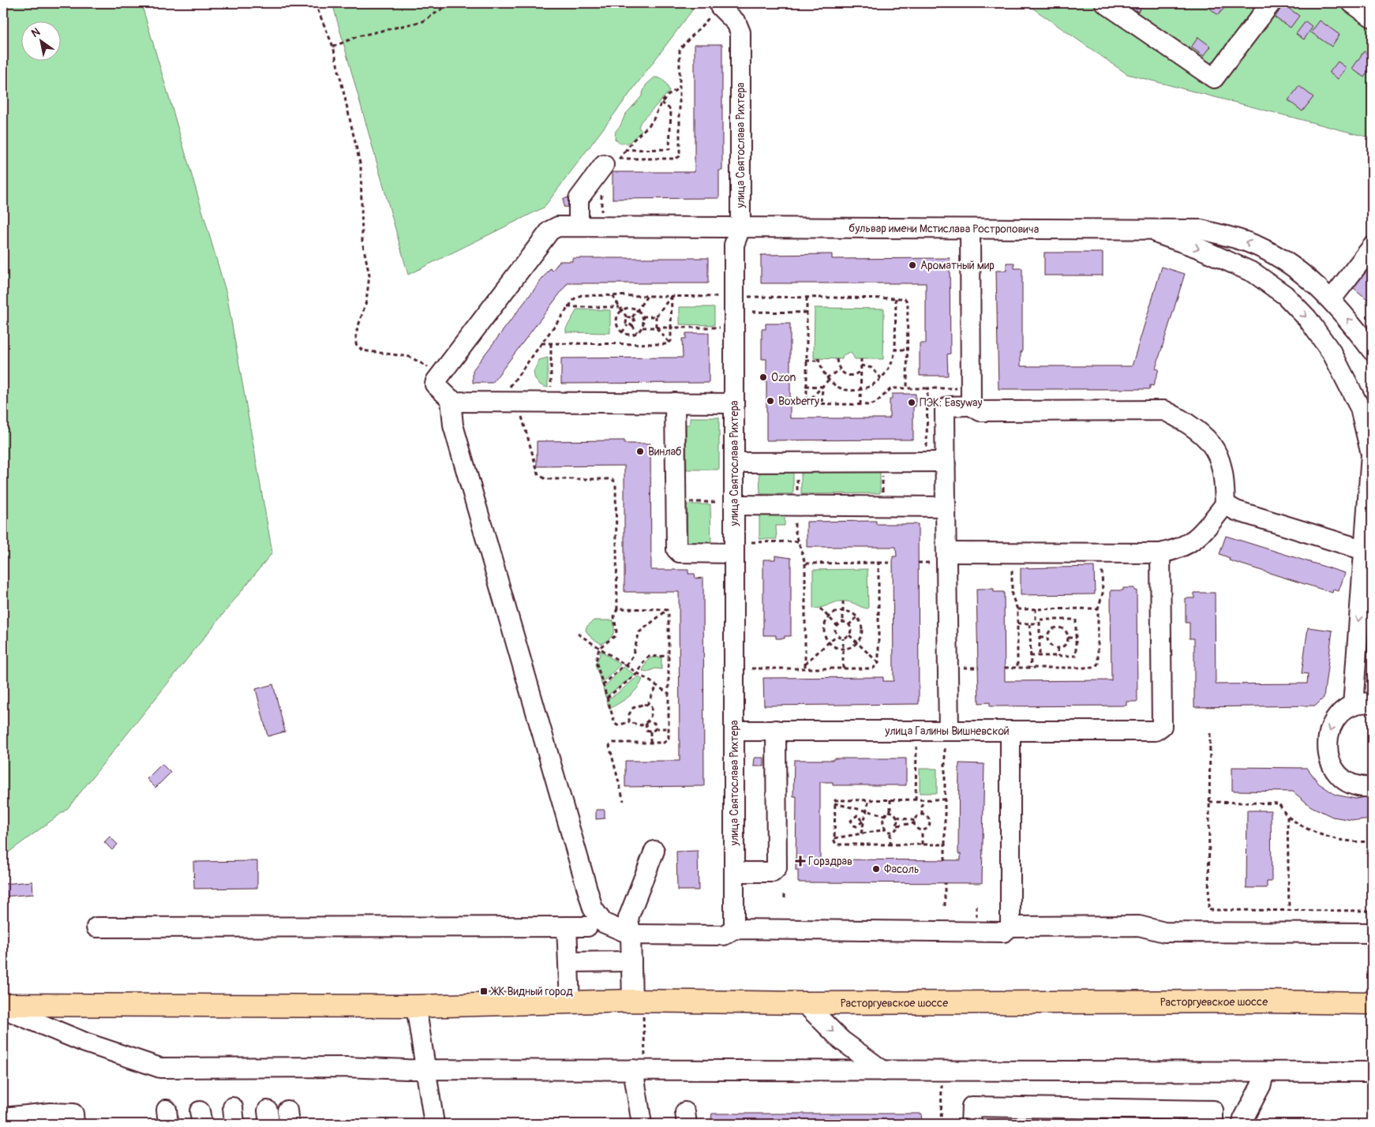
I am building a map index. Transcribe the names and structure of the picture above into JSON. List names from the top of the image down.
{
  "streets": {
    "main road": ["Расторгуевское шоссе"],
    "street": ["улица Святослава Рихтера", "бульвар имени Мстислава Ростроповича", "улица Галины Вишневской"]
  },
  "crossings": [
    ["улица Святослава Рихтера", "бульвар имени Мстислава Ростроповича"],
    ["улица Святослава Рихтера", "улица Галины Вишневской"]
  ],
  "places": {
    "other": [
      "Ароматный мир",
      "Ozon",
      "Boxberry",
      "ПЭК: Easyway",
      "Винлаб",
      "Фасоль"
    ],
    "health": ["Горздрав"],
    "transit": ["ЖК Видный город"]
  },
  "north": "top left"
}
